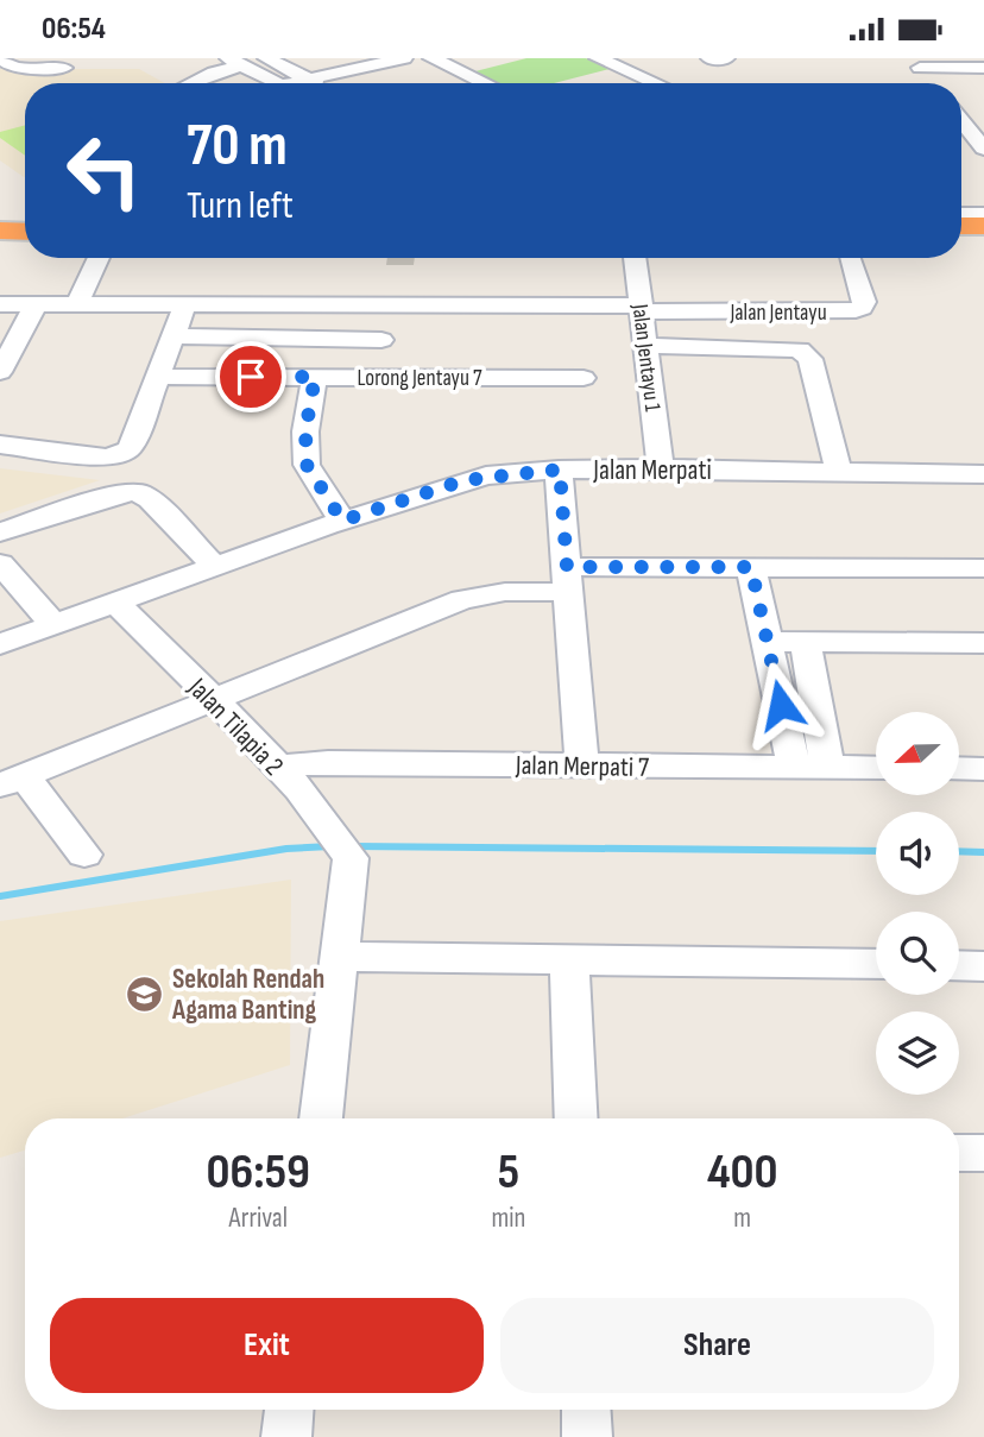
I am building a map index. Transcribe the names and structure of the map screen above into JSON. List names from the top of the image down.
{
  "streets": {
    "street": [
      "Jalan Jentayu",
      "Jalan Jentayu 1",
      "Lorong Jentayu 7",
      "Jalan Merpati",
      "Jalan Tilapia 2",
      "Jalan Merpati 7"
    ]
  },
  "crossings": [
    ["Jalan Jentayu", "Jalan Jentayu 1"],
    ["Jalan Jentayu 1", "Jalan Merpati"],
    ["Jalan Merpati", "Jalan Tilapia 2"],
    ["Jalan Tilapia 2", "Jalan Merpati 7"]
  ],
  "places": {
    "school or university": ["Sekolah Rendah Agama Banting"]
  },
  "north": "left",
  "page": {
    "status": "06:54",
    "turn": ["70 m", "Turn left"],
    "eta": [
      "06:59",
      "Arrival",
      "5",
      "min",
      "400",
      "m"
    ],
    "buttons": ["Exit", "Share"]
  }
}
